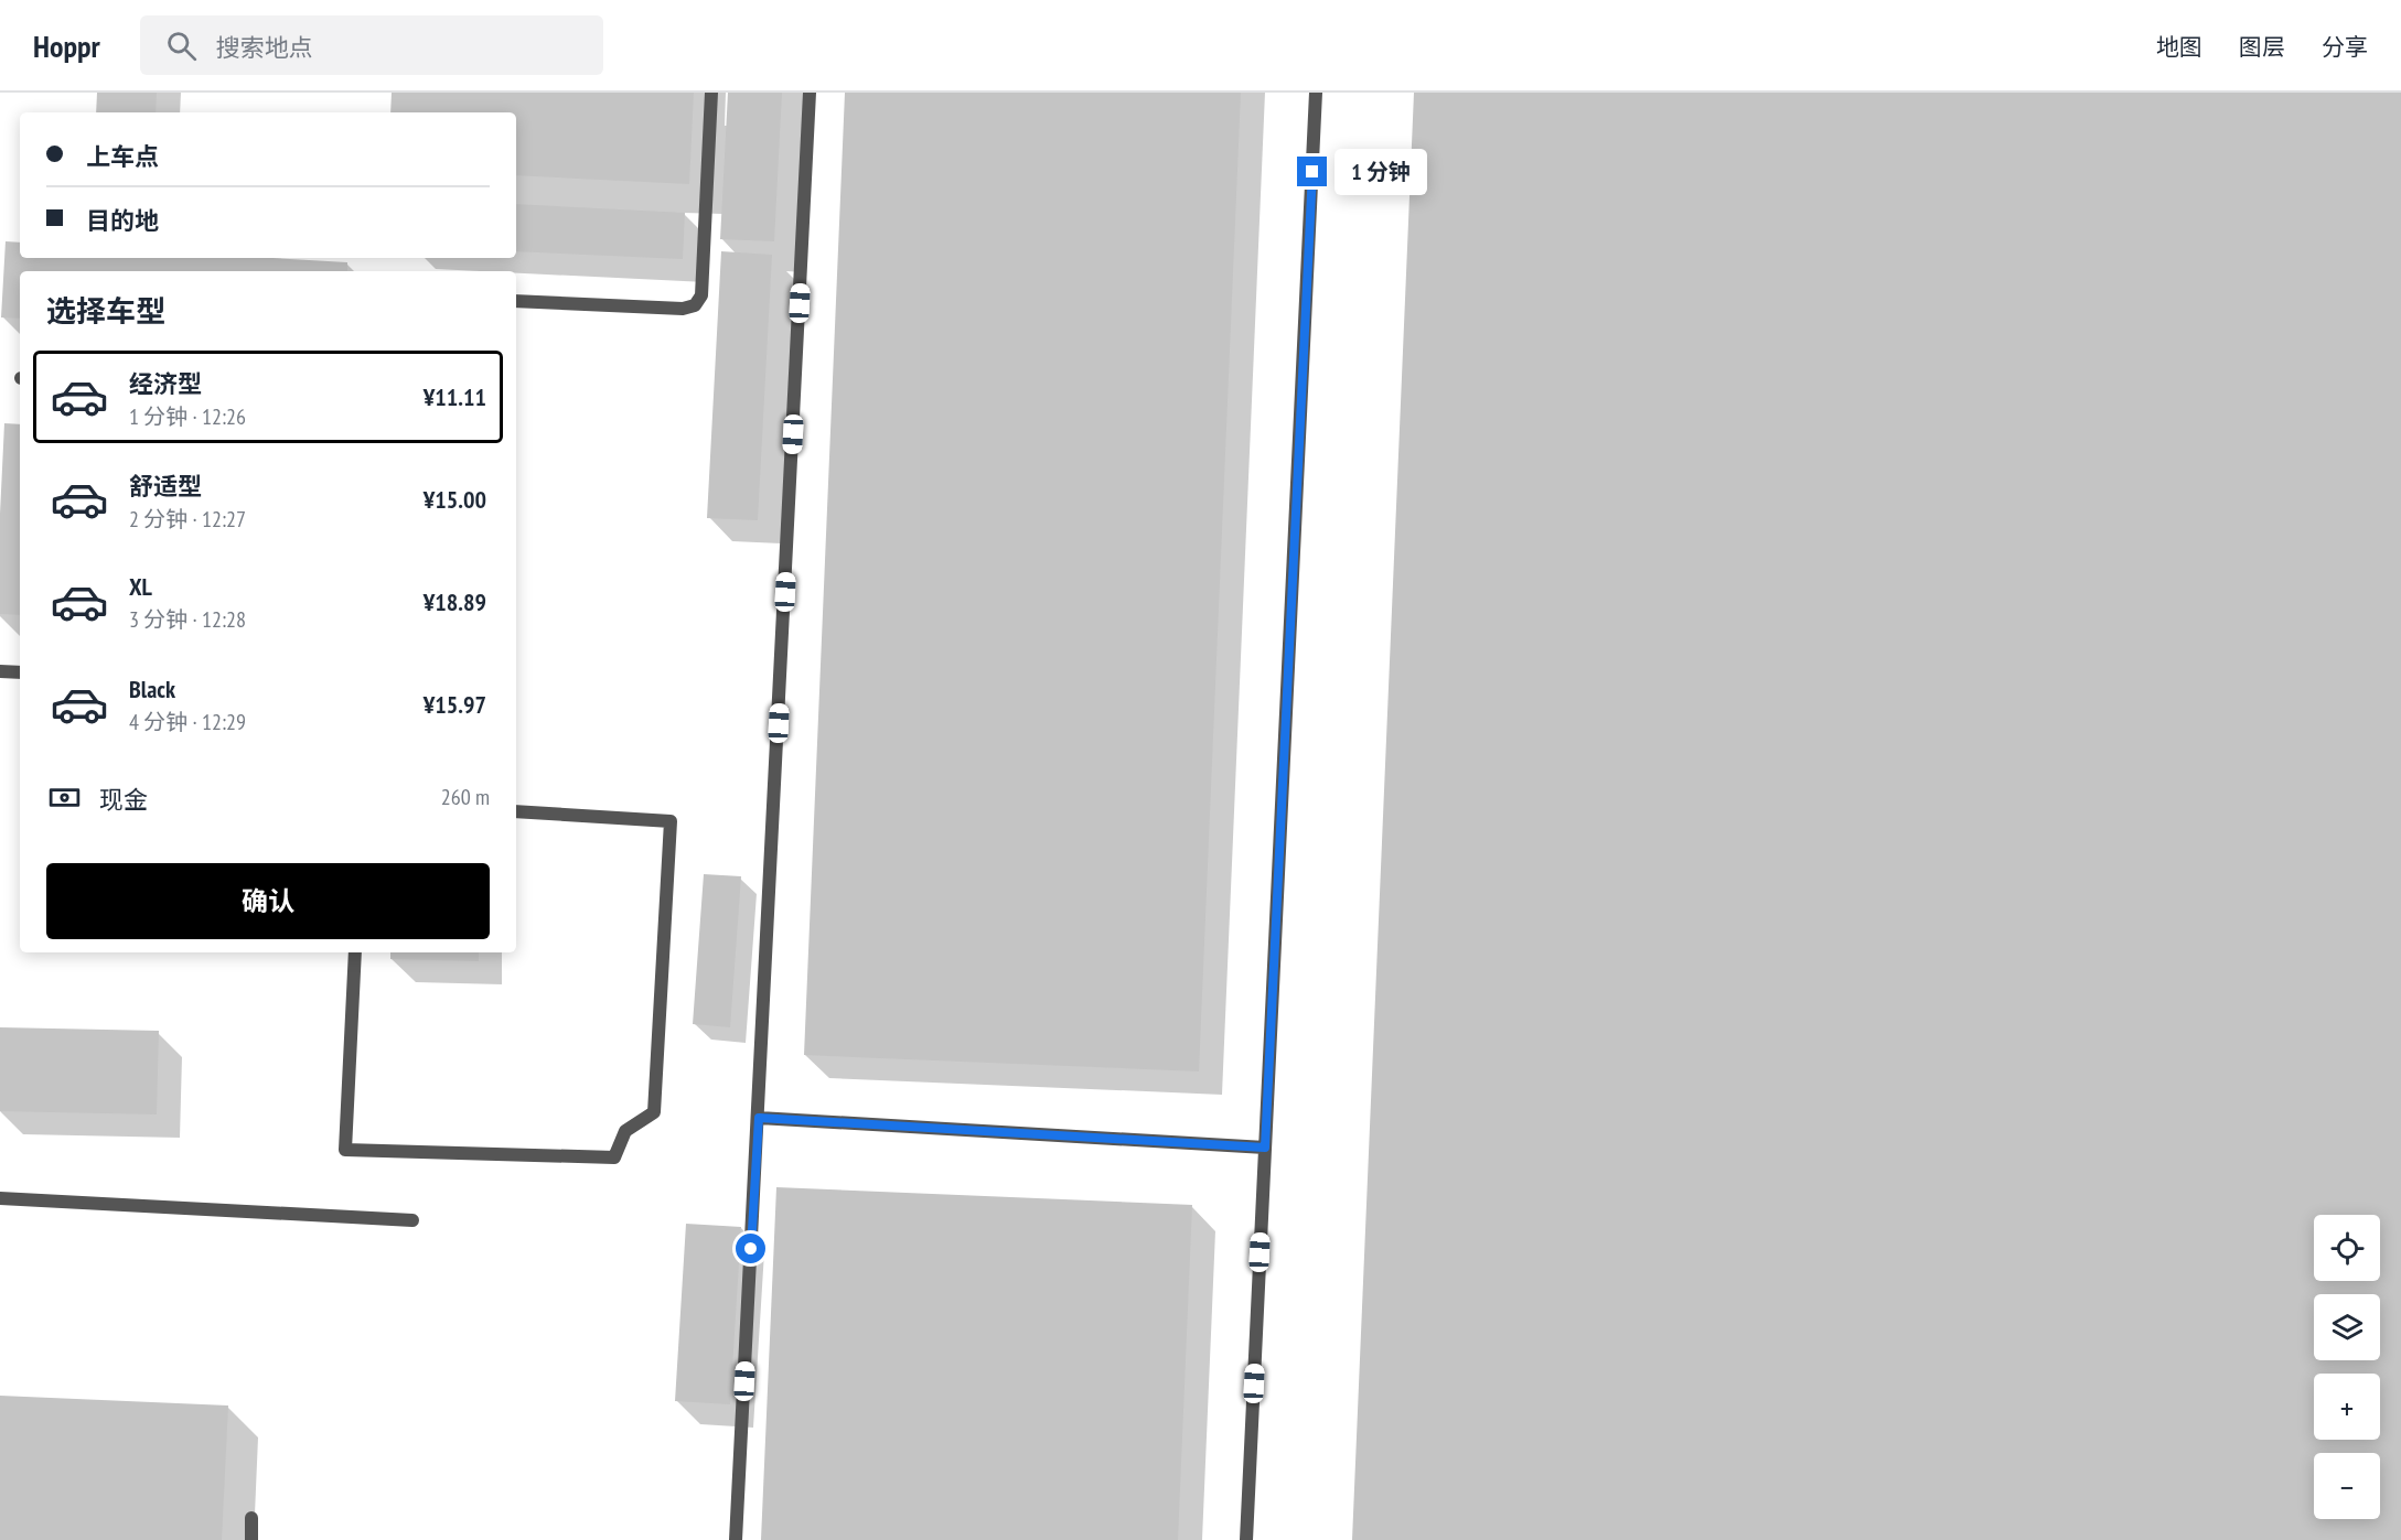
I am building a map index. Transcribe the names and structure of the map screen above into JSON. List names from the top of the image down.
{
  "page": {
    "header": "Hoppr",
    "search": "搜索地点",
    "nav": ["地图", "图层", "分享"],
    "banner": ["上车点", "目的地"],
    "bubble": "1 分钟",
    "heading": "选择车型",
    "list": [
      {
        "name": "经济型",
        "note": "1 分钟 · 12:26",
        "value": "¥11.11"
      },
      {
        "name": "舒适型",
        "note": "2 分钟 · 12:27",
        "value": "¥15.00"
      },
      {
        "name": "XL",
        "note": "3 分钟 · 12:28",
        "value": "¥18.89"
      },
      {
        "name": "Black",
        "note": "4 分钟 · 12:29",
        "value": "¥15.97"
      }
    ],
    "pay": ["现金", "260 m"],
    "buttons": "确认",
    "map_buttons": ["+", "−"]
  }
}
